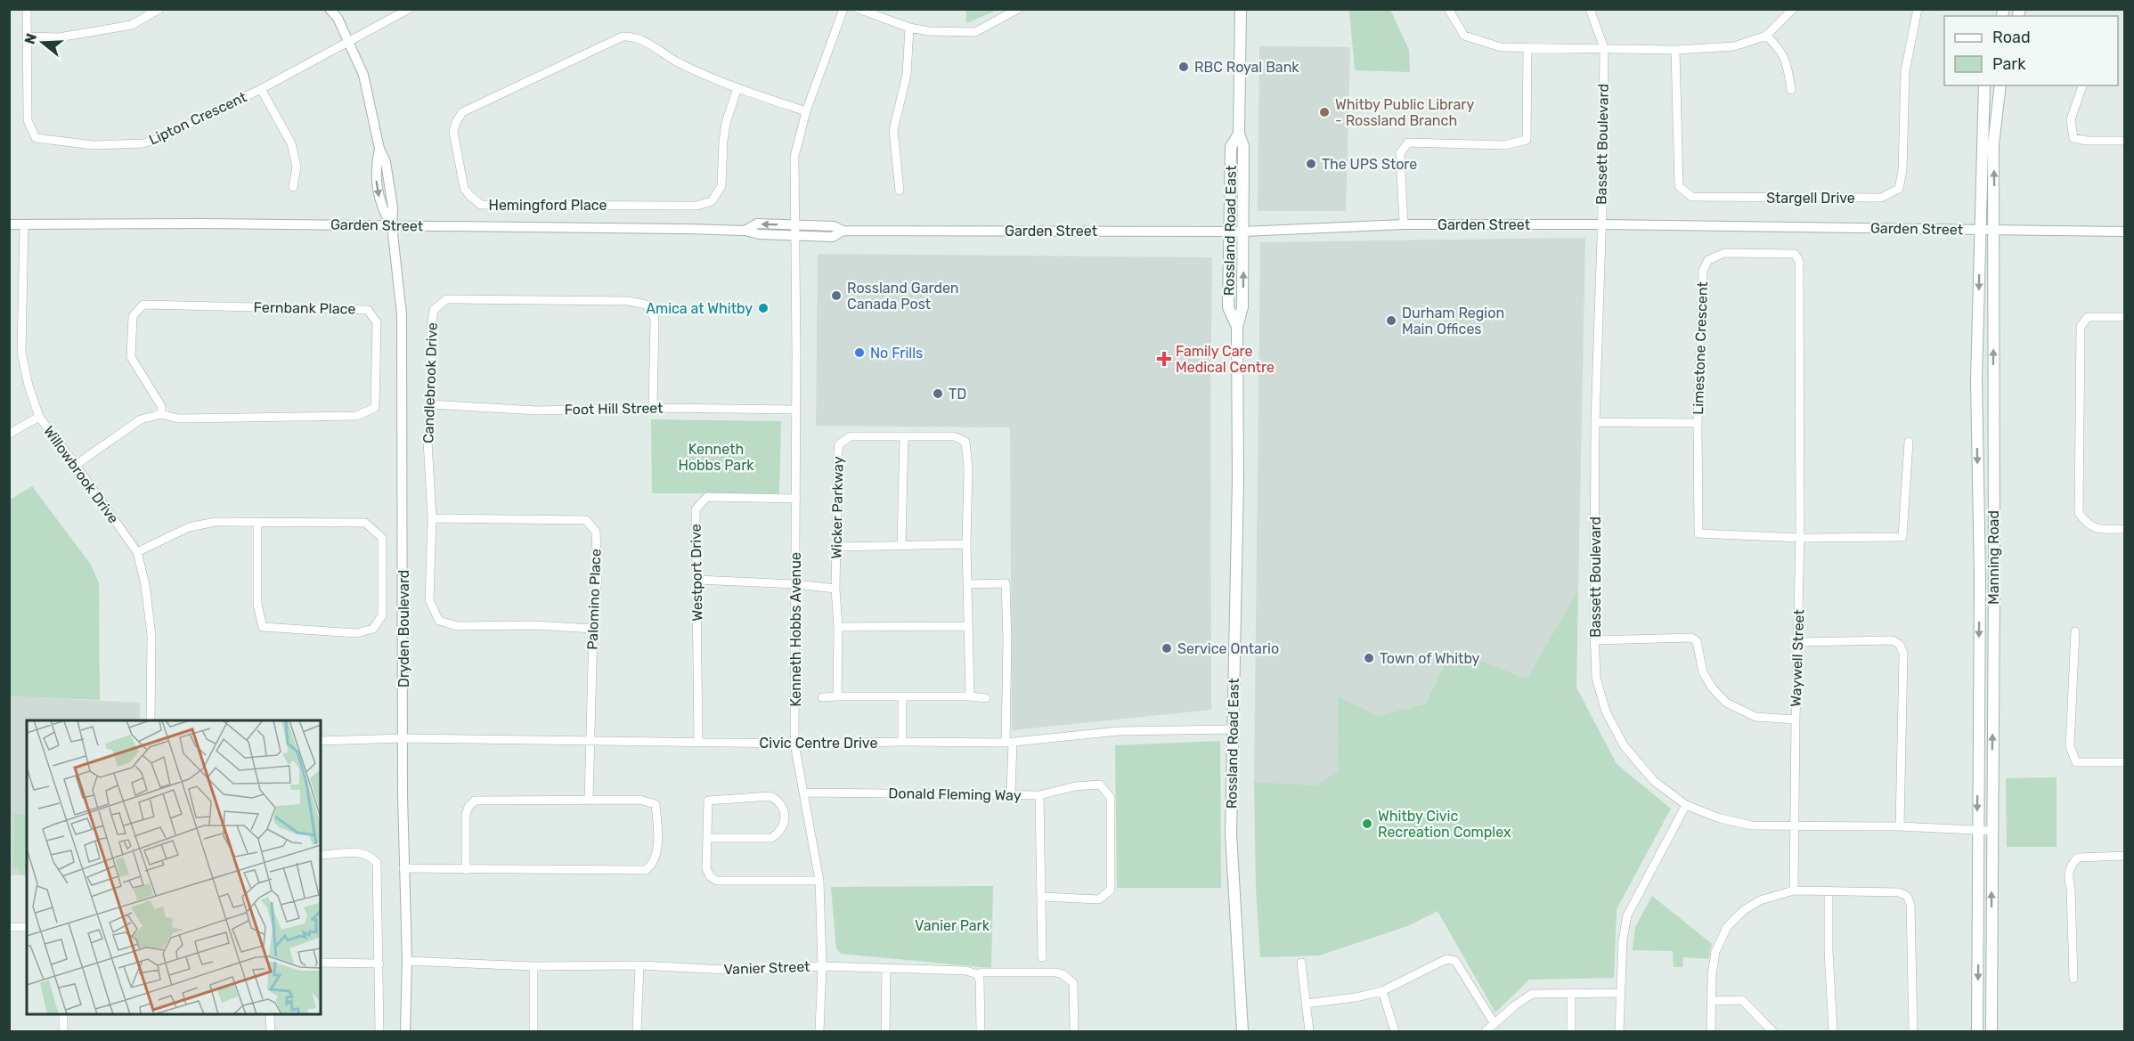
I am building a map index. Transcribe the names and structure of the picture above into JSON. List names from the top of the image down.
{
  "streets": {
    "main road": ["Rossland Road East", "Manning Road"],
    "street": [
      "Lipton Crescent",
      "Bassett Boulevard",
      "Stargell Drive",
      "Hemingford Place",
      "Garden Street",
      "Fernbank Place",
      "Limestone Crescent",
      "Candlebrook Drive",
      "Foot Hill Street",
      "Willowbrook Drive",
      "Wicker Parkway",
      "Westport Drive",
      "Palomino Place",
      "Dryden Boulevard",
      "Kenneth Hobbs Avenue",
      "Waywell Street",
      "Civic Centre Drive",
      "Donald Fleming Way",
      "Vanier Street"
    ]
  },
  "crossings": [
    ["Lipton Crescent", "Dryden Boulevard"],
    ["Bassett Boulevard", "Garden Street"],
    ["Bassett Boulevard", "Manning Road"],
    ["Bassett Boulevard", "Waywell Street"],
    ["Garden Street", "Rossland Road East"],
    ["Garden Street", "Willowbrook Drive"],
    ["Garden Street", "Manning Road"],
    ["Garden Street", "Dryden Boulevard"],
    ["Garden Street", "Kenneth Hobbs Avenue"],
    ["Rossland Road East", "Civic Centre Drive"],
    ["Fernbank Place", "Willowbrook Drive"],
    ["Limestone Crescent", "Waywell Street"],
    ["Candlebrook Drive", "Foot Hill Street"],
    ["Candlebrook Drive", "Palomino Place"],
    ["Foot Hill Street", "Kenneth Hobbs Avenue"],
    ["Westport Drive", "Kenneth Hobbs Avenue"],
    ["Westport Drive", "Civic Centre Drive"],
    ["Palomino Place", "Civic Centre Drive"],
    ["Dryden Boulevard", "Civic Centre Drive"],
    ["Dryden Boulevard", "Vanier Street"],
    ["Kenneth Hobbs Avenue", "Civic Centre Drive"],
    ["Kenneth Hobbs Avenue", "Donald Fleming Way"],
    ["Kenneth Hobbs Avenue", "Vanier Street"]
  ],
  "parks": ["Kenneth Hobbs Park", "Vanier Park"],
  "places": {
    "other": [
      "RBC Royal Bank",
      "Whitby Public Library - Rossland Branch",
      "The UPS Store",
      "Rossland Garden Canada Post",
      "Amica at Whitby",
      "Durham Region Main Offices",
      "No Frills",
      "TD",
      "Service Ontario",
      "Town of Whitby",
      "Whitby Civic Recreation Complex"
    ],
    "health": ["Family Care Medical Centre"]
  },
  "legend": ["Road", "Park"],
  "north": "left"
}
